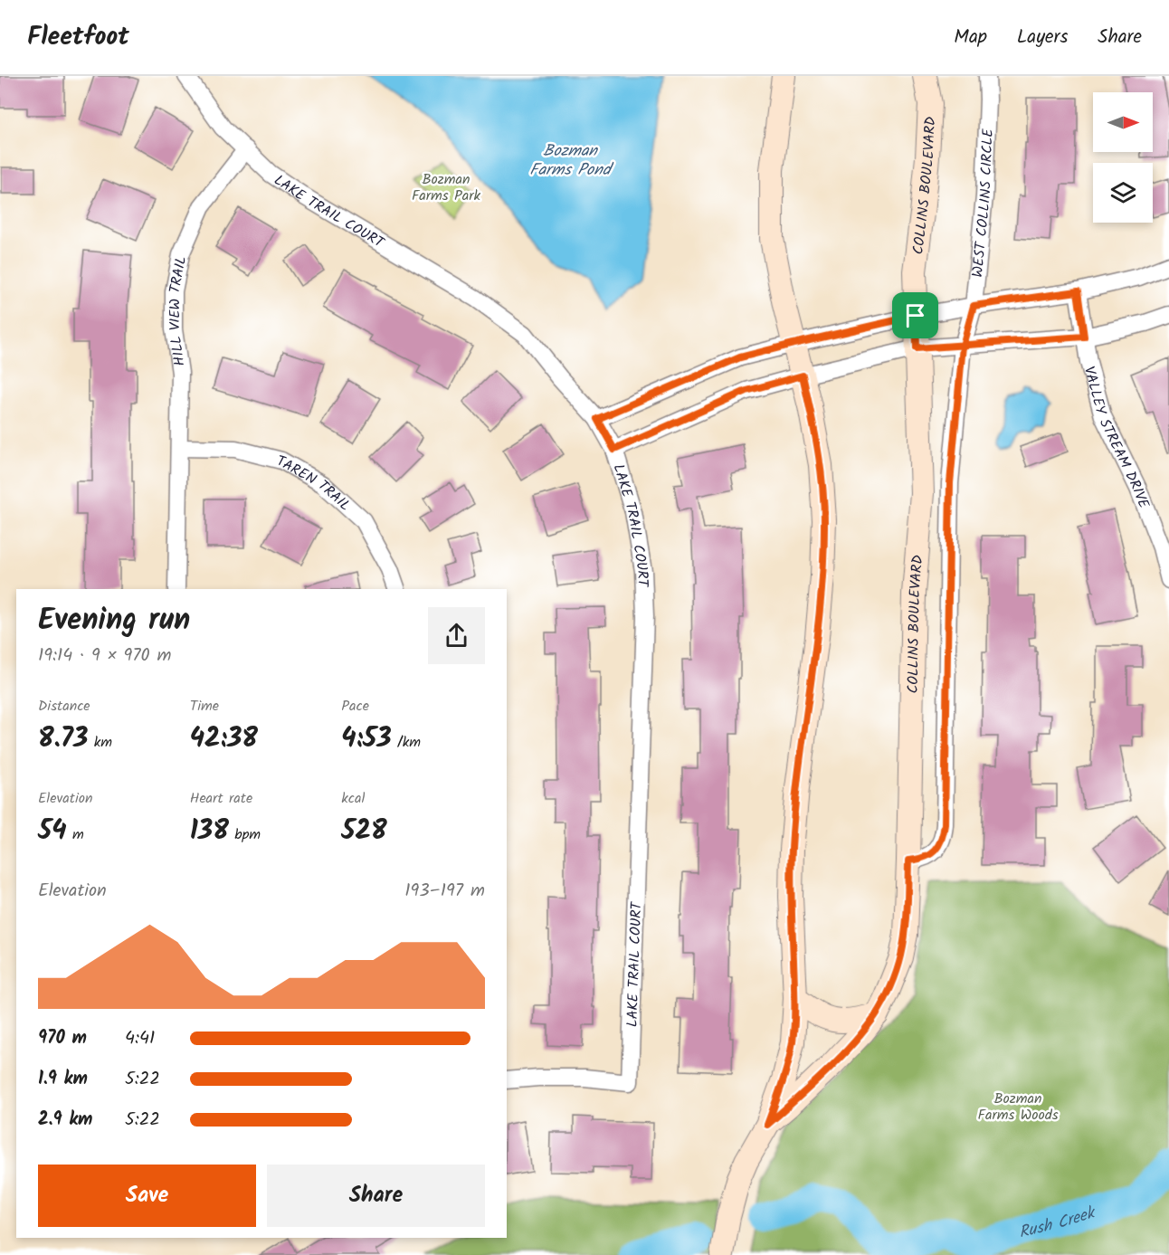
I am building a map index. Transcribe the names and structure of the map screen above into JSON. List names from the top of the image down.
{
  "streets": {
    "street": [
      "COLLINS BOULEVARD",
      "WEST COLLINS CIRCLE",
      "LAKE TRAIL COURT",
      "HILL VIEW TRAIL",
      "VALLEY STREAM DRIVE",
      "TAREN TRAIL"
    ]
  },
  "crossings": [
    ["COLLINS BOULEVARD", "WEST COLLINS CIRCLE"],
    ["LAKE TRAIL COURT", "HILL VIEW TRAIL"],
    ["HILL VIEW TRAIL", "TAREN TRAIL"]
  ],
  "water": ["Bozman Farms Pond", "Rush Creek"],
  "parks": ["Bozman Farms Park", "Bozman Farms Woods"],
  "north": "right",
  "page": {
    "header": "Fleetfoot",
    "nav": ["Map", "Layers", "Share"],
    "heading": ["Evening run", "19:14 · 9 × 970 m"],
    "stats": [
      ["Distance", "8.73 km"],
      ["Time", "42:38"],
      ["Pace", "4:53 /km"],
      ["Elevation", "54 m"],
      ["Heart rate", "138 bpm"],
      ["kcal", "528"]
    ],
    "chart": ["Elevation", "193–197 m"],
    "list": [
      {
        "name": "970 m",
        "note": "4:41"
      },
      {
        "name": "1.9 km",
        "note": "5:22"
      },
      {
        "name": "2.9 km",
        "note": "5:22"
      }
    ],
    "buttons": ["Save", "Share"]
  }
}
